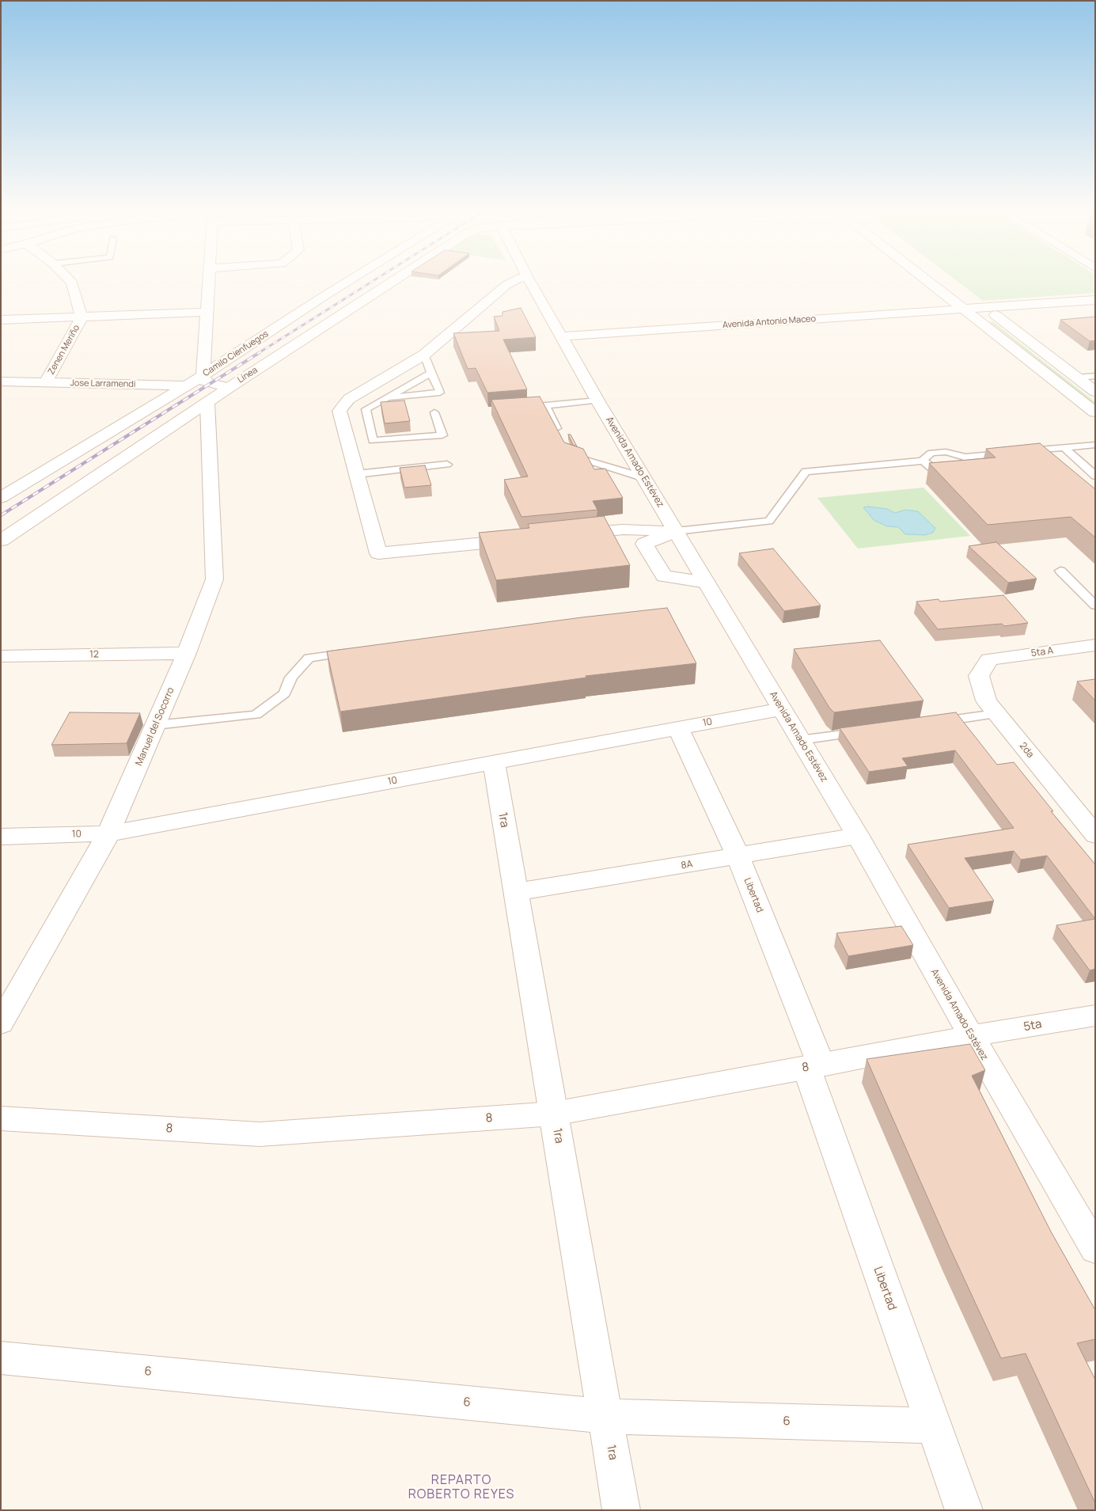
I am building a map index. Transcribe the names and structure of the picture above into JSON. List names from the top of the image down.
{
  "streets": {
    "street": [
      "Avenida Antonio Maceo",
      "Zenen Meriño",
      "Camilo Cienfuegos",
      "Línea",
      "Jose Larramendi",
      "Avenida Amado Estévez",
      "5ta A",
      "12",
      "10",
      "Manuel del Socorro",
      "2da",
      "1ra",
      "8A",
      "Libertad",
      "5ta",
      "8",
      "6"
    ]
  },
  "crossings": [
    ["Avenida Antonio Maceo", "Avenida Amado Estévez"],
    ["Zenen Meriño", "Jose Larramendi"],
    ["Camilo Cienfuegos", "Jose Larramendi"],
    ["Línea", "Manuel del Socorro"],
    ["Avenida Amado Estévez", "10"],
    ["Avenida Amado Estévez", "8A"],
    ["Avenida Amado Estévez", "5ta"],
    ["Avenida Amado Estévez", "8"],
    ["5ta A", "2da"],
    ["12", "Manuel del Socorro"],
    ["10", "Manuel del Socorro"],
    ["10", "1ra"],
    ["10", "Libertad"],
    ["1ra", "8A"],
    ["1ra", "8"],
    ["1ra", "6"],
    ["8A", "Libertad"],
    ["Libertad", "8"],
    ["Libertad", "6"],
    ["5ta", "8"]
  ],
  "districts": ["REPARTO ROBERTO REYES"]
}
